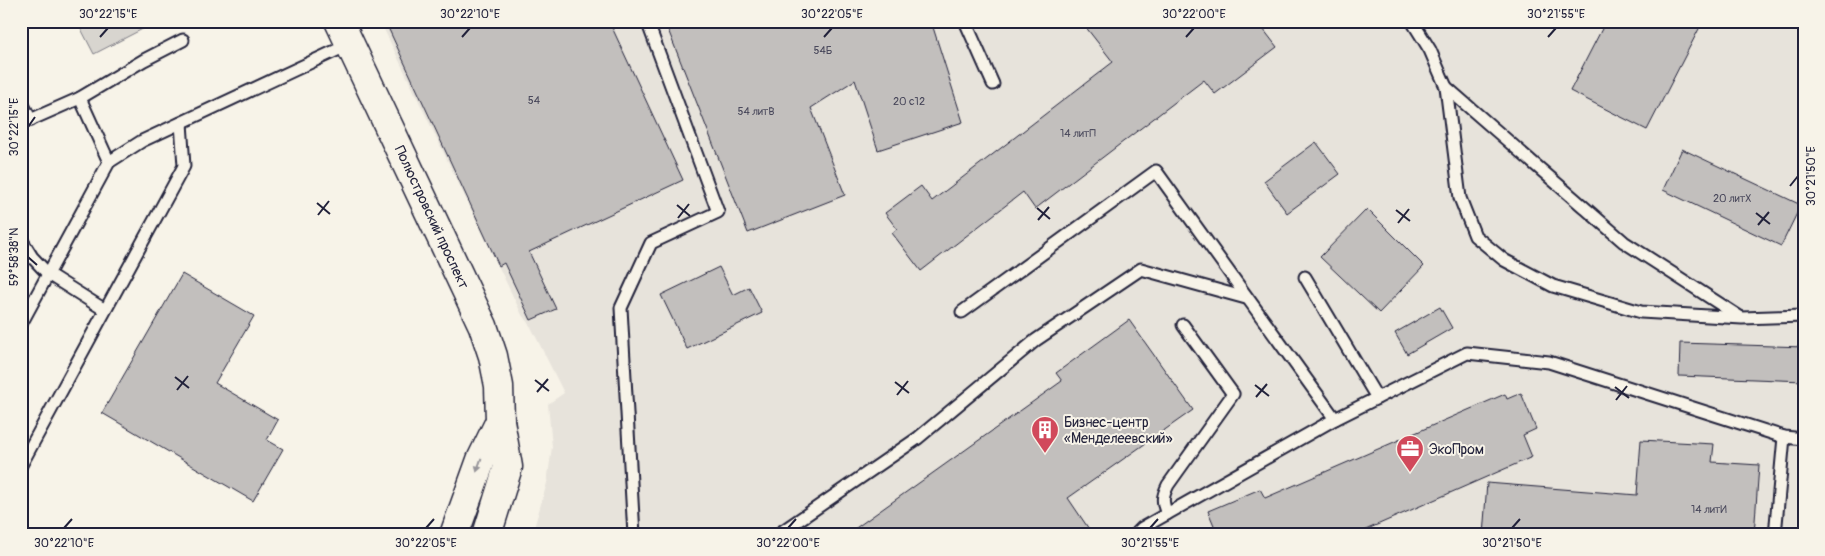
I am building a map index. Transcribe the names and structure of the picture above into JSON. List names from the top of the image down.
{
  "streets": {
    "main road": ["Полюстровский проспект"]
  },
  "places": {
    "building": ["Бизнес-центр «Менделеевский»"],
    "office": ["ЭкоПром"]
  },
  "house_numbers": [
    "54Б",
    "54",
    "20 с12",
    "54 литВ",
    "14 литП",
    "20 литХ",
    "14 литИ"
  ],
  "coordinates": [
    "30°22'15\"E",
    "30°22'10\"E",
    "30°22'05\"E",
    "30°22'00\"E",
    "30°21'55\"E",
    "30°21'50\"E",
    "59°58'38\"N"
  ]
}
